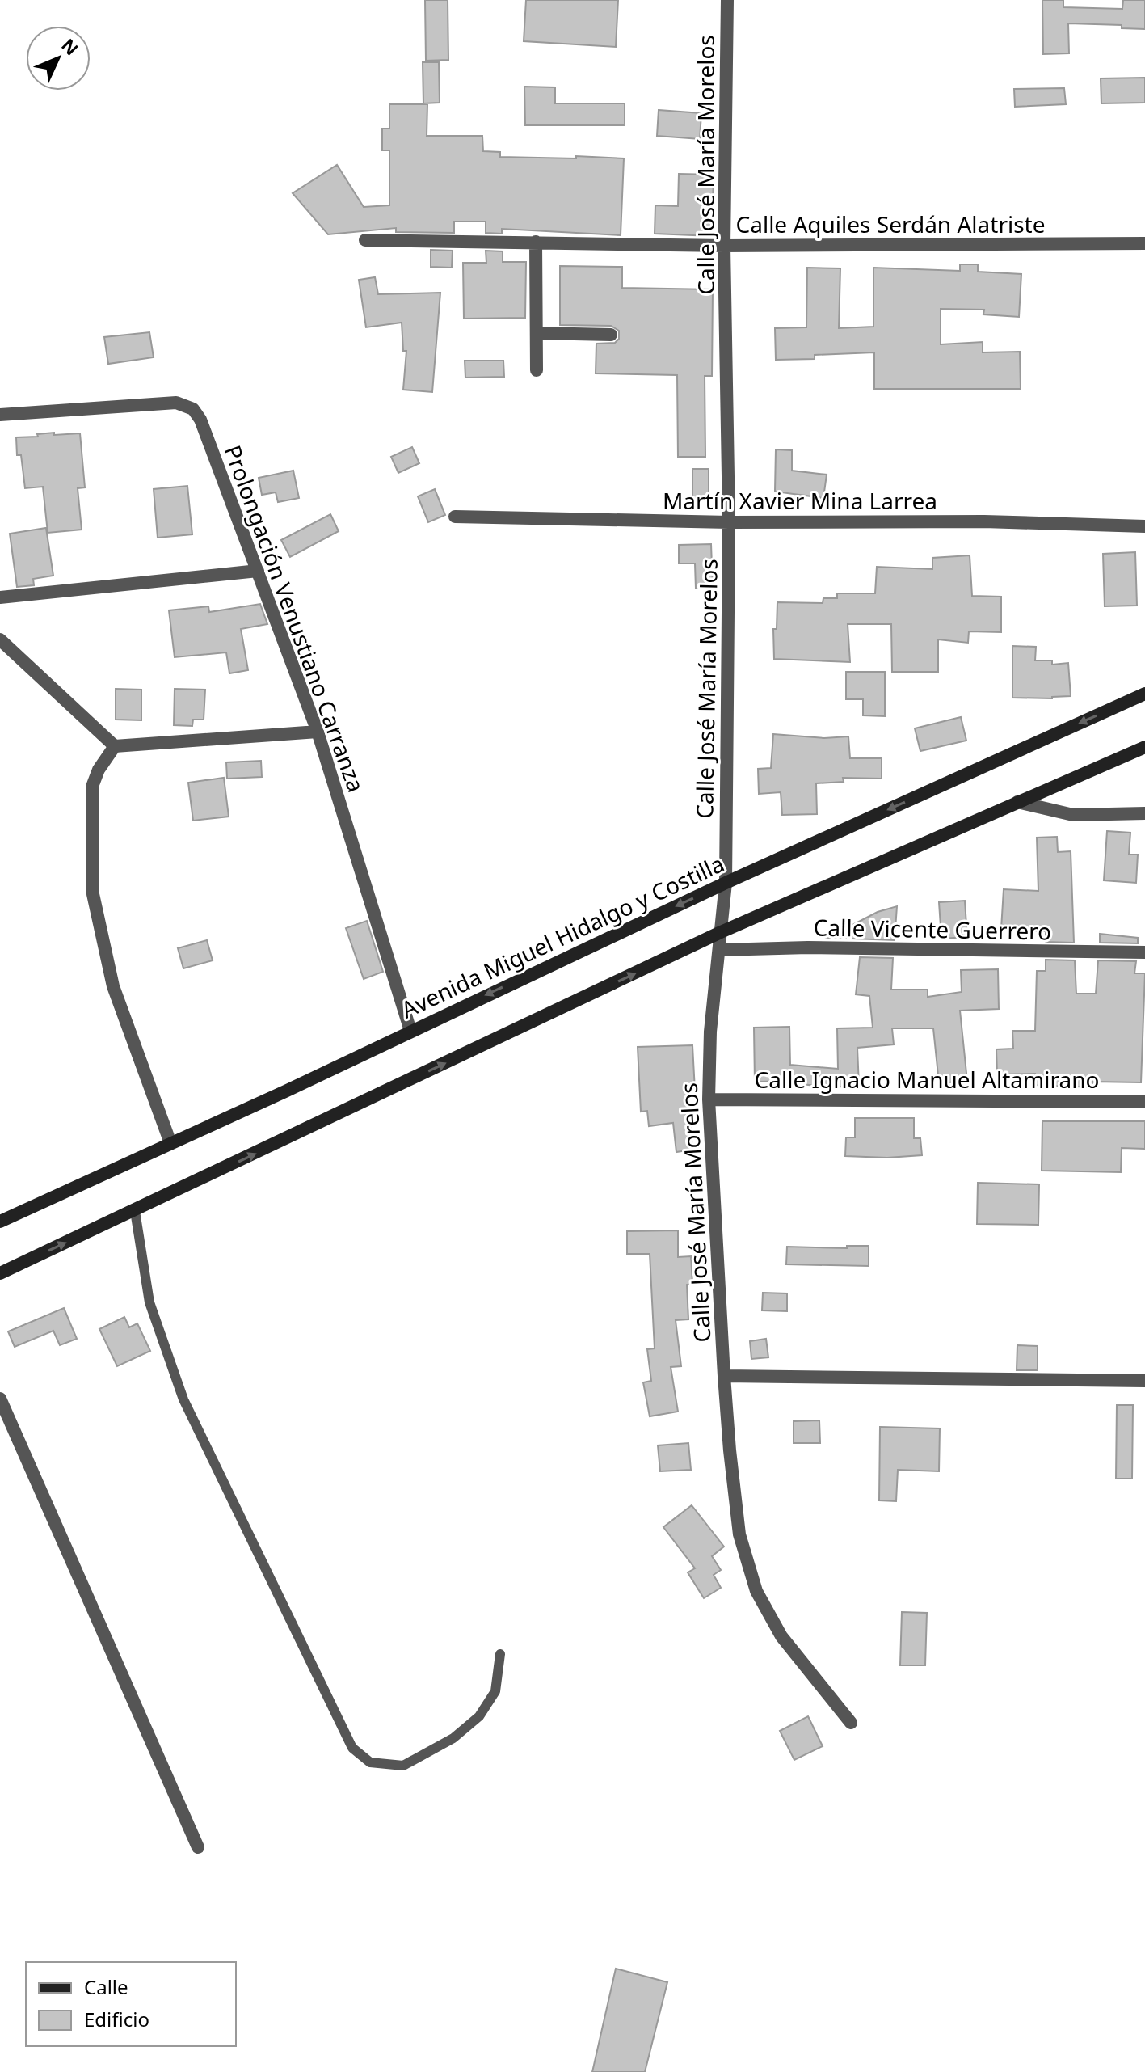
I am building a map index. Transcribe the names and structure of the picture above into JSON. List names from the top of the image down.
{
  "streets": {
    "main road": ["Avenida Miguel Hidalgo y Costilla"],
    "street": [
      "Calle José María Morelos",
      "Calle Aquiles Serdán Alatriste",
      "Martín Xavier Mina Larrea",
      "Prolongación Venustiano Carranza",
      "Calle Vicente Guerrero",
      "Calle Ignacio Manuel Altamirano"
    ]
  },
  "crossings": [
    ["Calle José María Morelos", "Calle Aquiles Serdán Alatriste"],
    ["Calle José María Morelos", "Martín Xavier Mina Larrea"],
    ["Calle José María Morelos", "Calle Vicente Guerrero"],
    ["Calle José María Morelos", "Avenida Miguel Hidalgo y Costilla"],
    ["Calle José María Morelos", "Calle Ignacio Manuel Altamirano"],
    ["Prolongación Venustiano Carranza", "Avenida Miguel Hidalgo y Costilla"]
  ],
  "legend": ["Calle", "Edificio"],
  "north": "top right"
}
